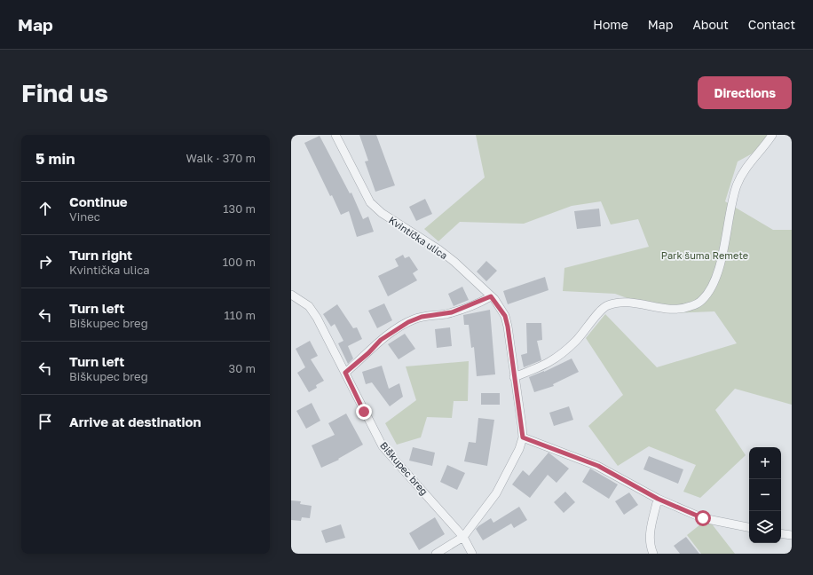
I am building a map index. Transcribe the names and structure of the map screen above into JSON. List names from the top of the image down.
{
  "streets": {
    "street": ["Kvintička ulica", "Biškupec breg"]
  },
  "crossings": [
    ["Kvintička ulica", "Biškupec breg"]
  ],
  "parks": ["Park šuma Remete"],
  "page": {
    "header": "Map",
    "nav": [
      "Home",
      "Map",
      "About",
      "Contact"
    ],
    "buttons": "Directions",
    "title": "Find us",
    "heading": ["5 min", "Walk · 370 m"],
    "list": [
      ["Continue", "Vinec", "130 m"],
      ["Turn right", "Kvintička ulica", "100 m"],
      ["Turn left", "Biškupec breg", "110 m"],
      ["Turn left", "Biškupec breg", "30 m"],
      "Arrive at destination"
    ],
    "map_buttons": ["+", "−"]
  }
}
